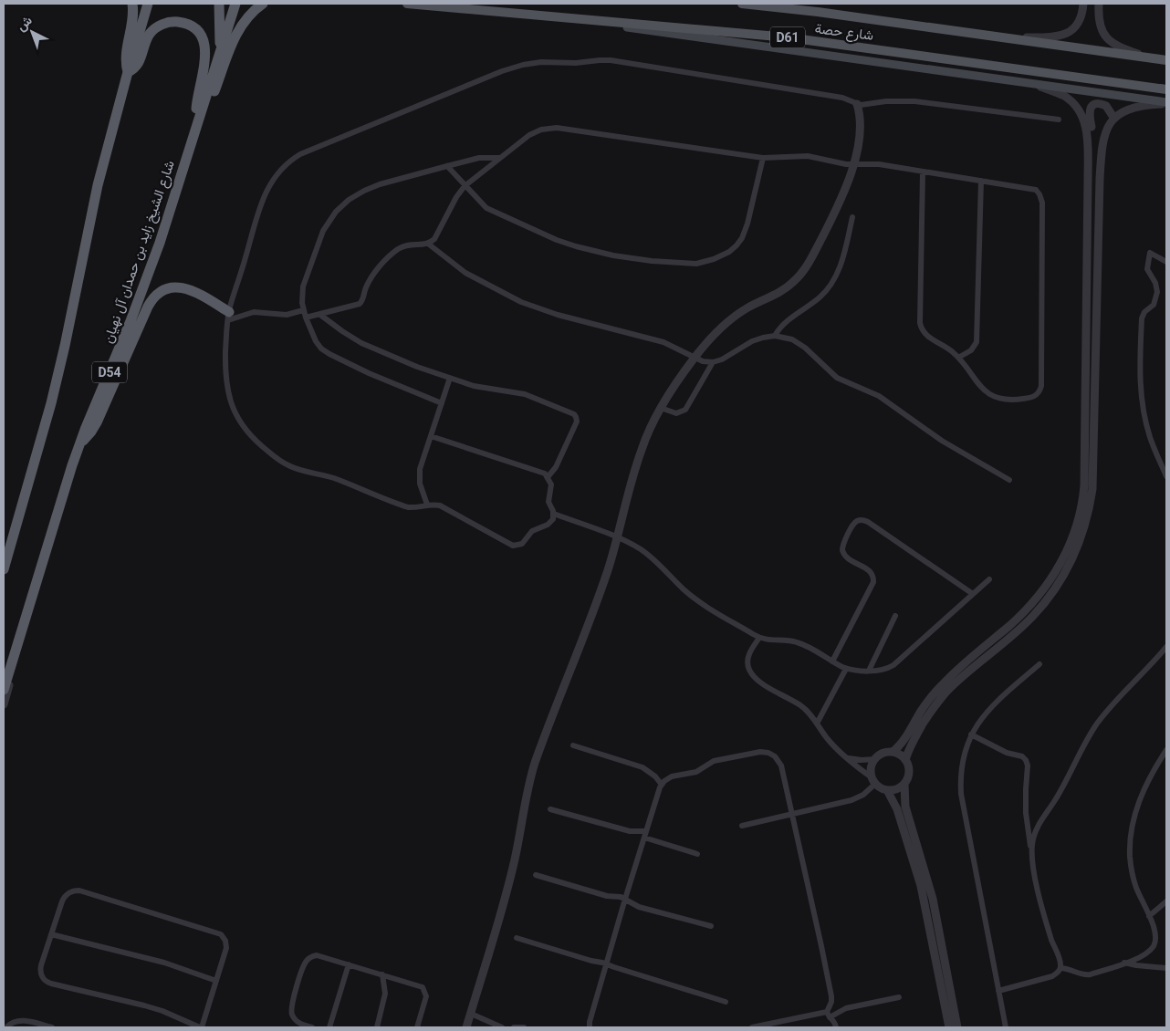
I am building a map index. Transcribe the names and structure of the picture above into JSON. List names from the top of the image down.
{
  "streets": {
    "highway": ["شارع الشيخ زايد بن حمدان آل نهيان", "D54"],
    "main road": ["شارع حصة", "D61"]
  },
  "north": "top left"
}
